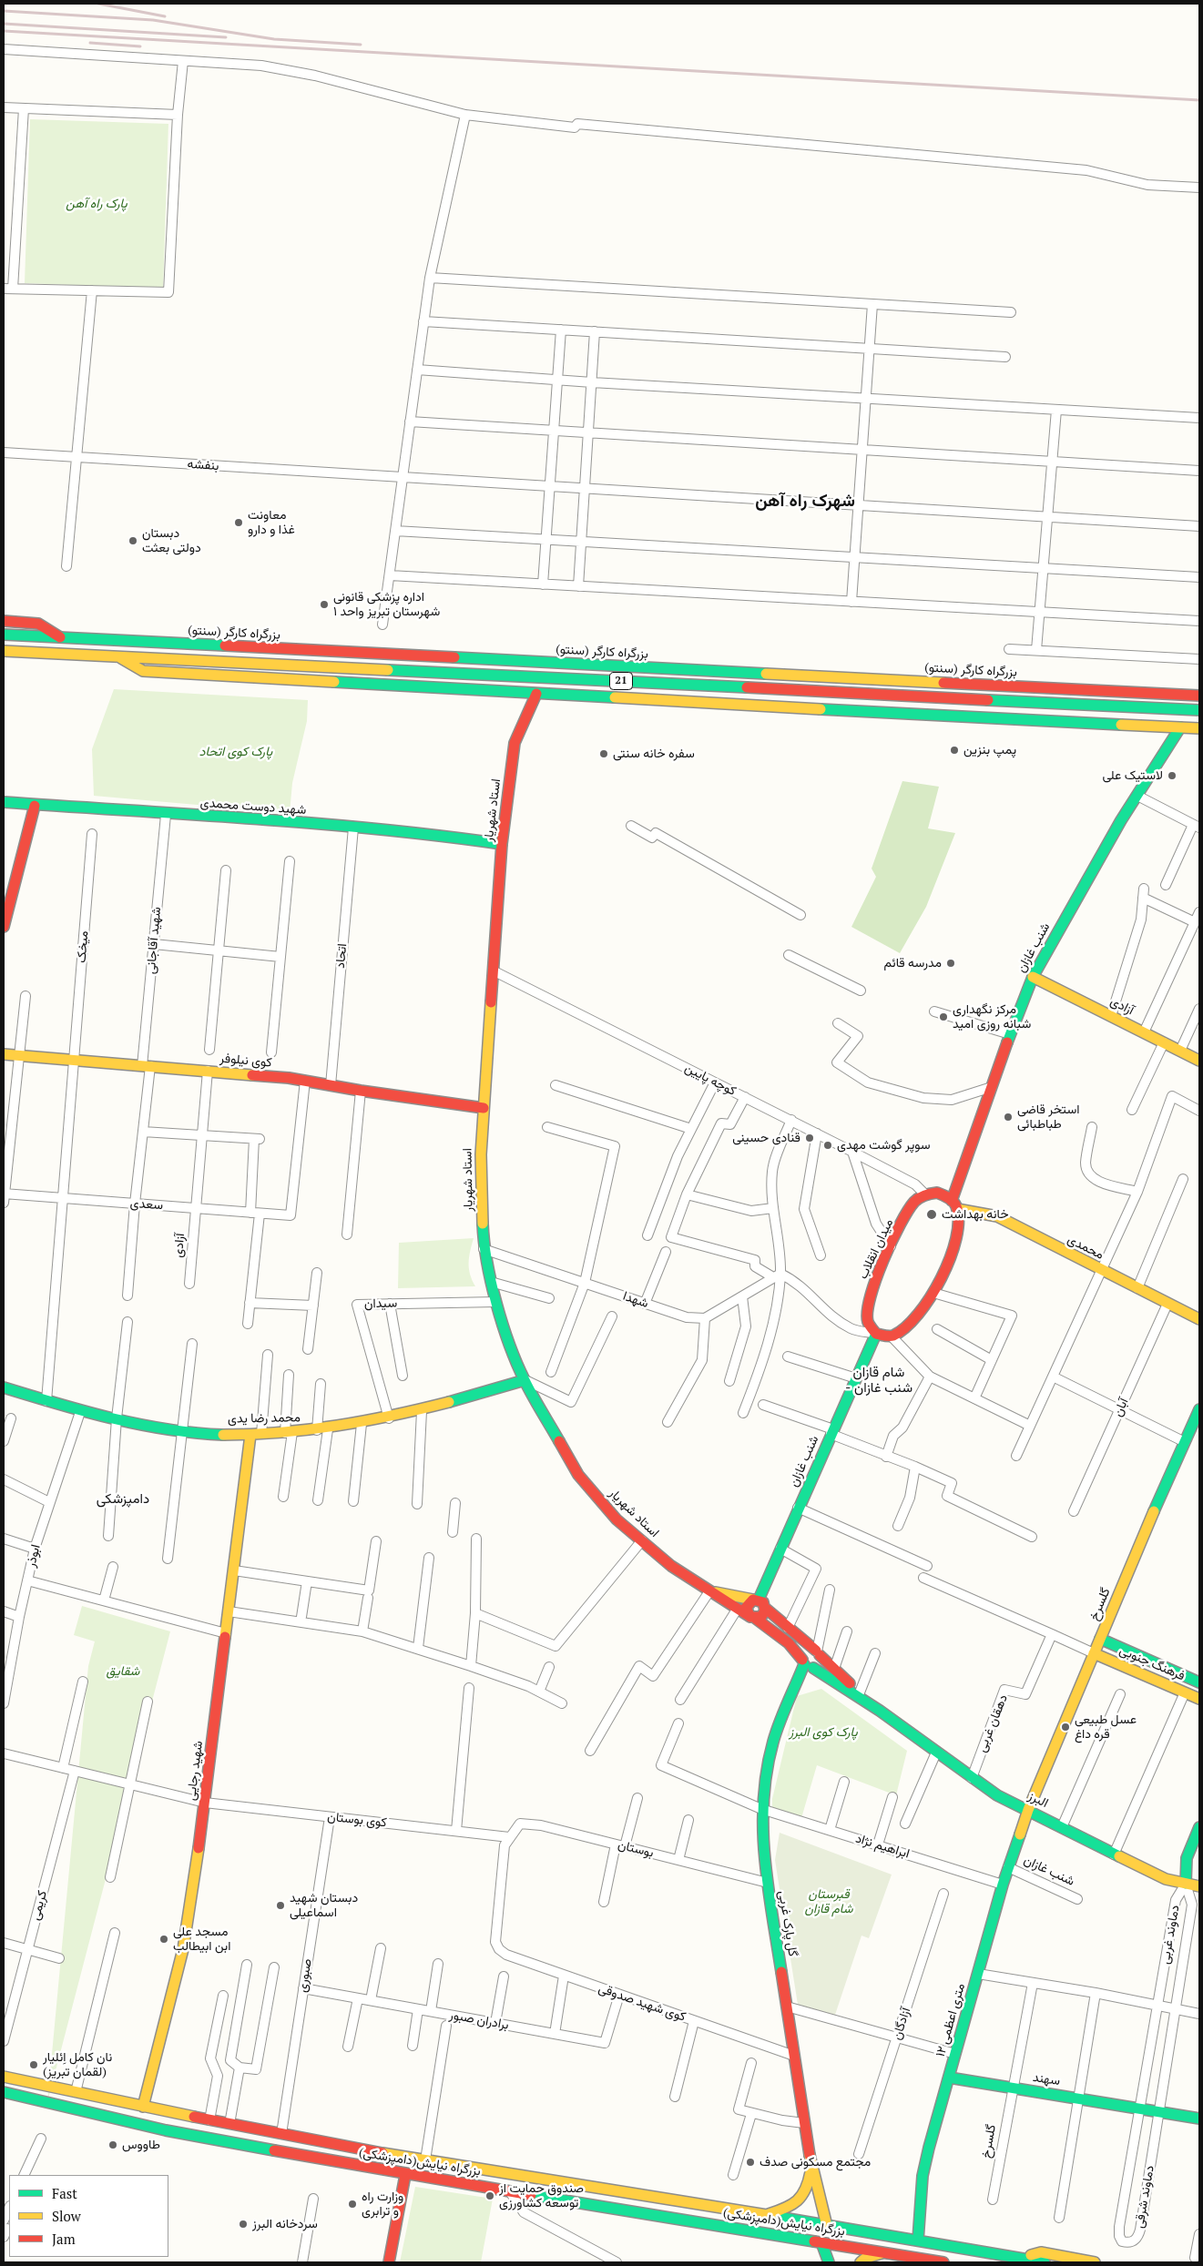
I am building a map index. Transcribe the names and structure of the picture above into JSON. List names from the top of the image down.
{
  "streets": {
    "main road": [
      "بزرگراه کارگر (سنتو)",
      "21",
      "شهید دوست محمدی",
      "استاد شهریار",
      "شنب غازان",
      "آزادی",
      "کوی نیلوفر",
      "محمدی",
      "میدان انقلاب",
      "محمد رضا یدی",
      "گلسرخ",
      "فرهنگ جنوبی",
      "شهید رجایی",
      "البرز",
      "گل پارک غربی",
      "۱۲ متری اعظمی",
      "سهند",
      "بزرگراه نیایش(دامپزشکی)"
    ],
    "street": [
      "بنفشه",
      "شهید آقاجانی",
      "میخک",
      "اتحاد",
      "کوچه پایین",
      "سعدی",
      "شهدا",
      "سیدان",
      "آبان",
      "ابوذر",
      "دهقان غربی",
      "کوی بوستان",
      "ابراهیم نژاد",
      "بوستان",
      "کریمی",
      "دماوند غربی",
      "صبوری",
      "کوی شهید صدوقی",
      "برادران صبور",
      "آزادگان",
      "دماوند شرقی"
    ]
  },
  "crossings": [
    ["شهید دوست محمدی", "استاد شهریار"],
    ["شهید دوست محمدی", "شهید آقاجانی"],
    ["شهید دوست محمدی", "اتحاد"],
    ["استاد شهریار", "شنب غازان"],
    ["استاد شهریار", "کوی نیلوفر"],
    ["استاد شهریار", "کوچه پایین"],
    ["استاد شهریار", "شهدا"],
    ["استاد شهریار", "سیدان"],
    ["استاد شهریار", "محمد رضا یدی"],
    ["استاد شهریار", "البرز"],
    ["شهید آقاجانی", "کوی نیلوفر"],
    ["شهید آقاجانی", "سعدی"],
    ["میخک", "کوی نیلوفر"],
    ["شنب غازان", "آزادی"],
    ["شنب غازان", "محمدی"],
    ["شنب غازان", "میدان انقلاب"],
    ["شنب غازان", "البرز"],
    ["شنب غازان", "۱۲ متری اعظمی"],
    ["اتحاد", "کوی نیلوفر"],
    ["آزادی", "کوی نیلوفر"],
    ["آزادی", "سعدی"],
    ["کوی نیلوفر", "سعدی"],
    ["کوچه پایین", "میدان انقلاب"],
    ["محمدی", "آبان"],
    ["سیدان", "محمد رضا یدی"],
    ["محمد رضا یدی", "ابوذر"],
    ["محمد رضا یدی", "شهید رجایی"],
    ["گلسرخ", "فرهنگ جنوبی"],
    ["گلسرخ", "البرز"],
    ["گلسرخ", "۱۲ متری اعظمی"],
    ["گلسرخ", "سهند"],
    ["دهقان غربی", "البرز"],
    ["شهید رجایی", "کوی بوستان"],
    ["شهید رجایی", "بزرگراه نیایش(دامپزشکی)"],
    ["البرز", "گل پارک غربی"],
    ["البرز", "دماوند غربی"],
    ["البرز", "۱۲ متری اعظمی"],
    ["کوی بوستان", "بوستان"],
    ["کوی بوستان", "کریمی"],
    ["کوی بوستان", "صبوری"],
    ["کوی بوستان", "کوی شهید صدوقی"],
    ["ابراهیم نژاد", "گل پارک غربی"],
    ["ابراهیم نژاد", "۱۲ متری اعظمی"],
    ["بوستان", "گل پارک غربی"],
    ["بوستان", "کوی شهید صدوقی"],
    ["گل پارک غربی", "کوی شهید صدوقی"],
    ["دماوند غربی", "سهند"],
    ["دماوند غربی", "دماوند شرقی"],
    ["صبوری", "برادران صبور"],
    ["صبوری", "بزرگراه نیایش(دامپزشکی)"],
    ["کوی شهید صدوقی", "برادران صبور"],
    ["۱۲ متری اعظمی", "سهند"],
    ["۱۲ متری اعظمی", "بزرگراه نیایش(دامپزشکی)"],
    ["سهند", "دماوند شرقی"]
  ],
  "districts": ["شهرک راه آهن", "شام قازان - شنب غازان", "دامپزشکی"],
  "parks": [
    "پارک راه آهن",
    "پارک کوی اتحاد",
    "شقایق",
    "پارک کوی البرز",
    "قبرستان شام قازان"
  ],
  "places": [
    "معاونت غذا و دارو",
    "دبستان دولتی بعثت",
    "اداره پزشکی قانونی شهرستان تبریز واحد ۱",
    "پمپ بنزین",
    "سفره خانه سنتی",
    "لاستیک علی",
    "مدرسه قائم",
    "مرکز نگهداری شبانه روزی امید",
    "استخر قاضی طباطبائی",
    "قنادی حسینی",
    "سوپر گوشت مهدی",
    "خانه بهداشت",
    "عسل طبیعی قره داغ",
    "دبستان شهید اسماعیلی",
    "مسجد علی ابن ابیطالب",
    "نان کامل اِئلیار (لقمان تبریز)",
    "طاووس",
    "مجتمع مسکونی صدف",
    "صندوق حمایت از توسعه کشاورزی",
    "وزارت راه و ترابری",
    "سردخانه البرز"
  ],
  "legend": ["Fast", "Slow", "Jam"]
}
